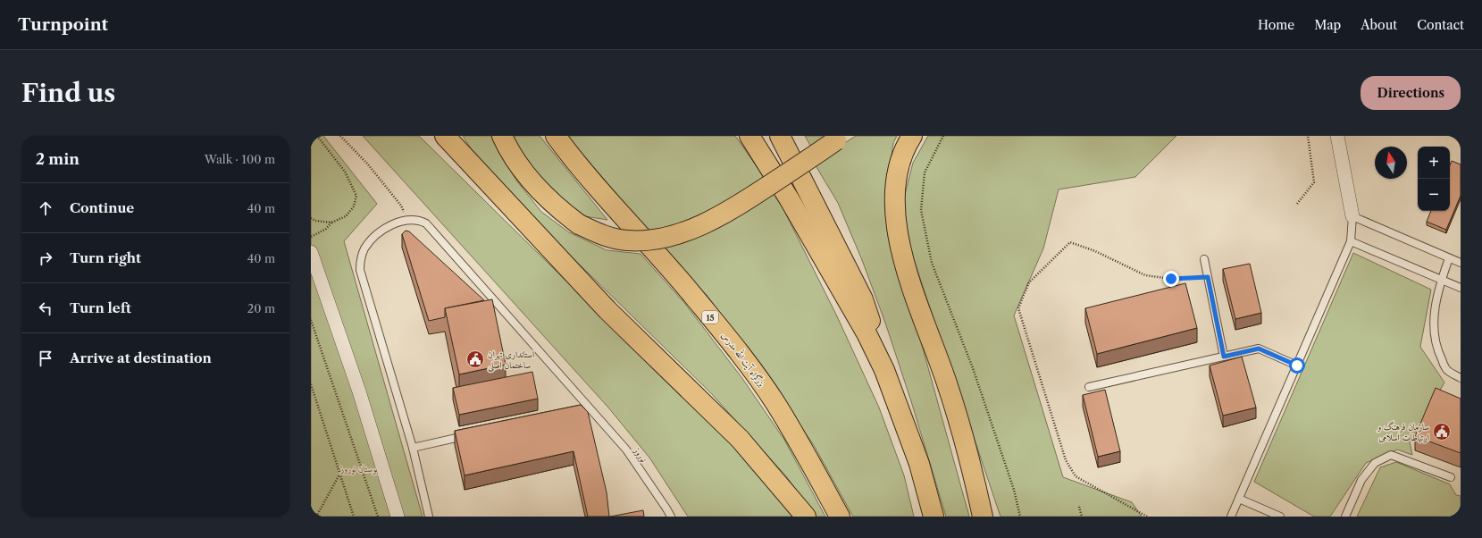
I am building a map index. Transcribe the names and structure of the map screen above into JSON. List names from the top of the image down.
{
  "streets": {
    "highway": ["15", "بزرگراه آیت الله مدرس"],
    "lane": ["نوروز"]
  },
  "parks": ["بوستان نوروز"],
  "places": {
    "public building": ["استانداری تهران ساختمان اصلی", "سازمان فرهنگ و ارتباطات اسلامی"]
  },
  "north": "top",
  "page": {
    "header": "Turnpoint",
    "nav": [
      "Home",
      "Map",
      "About",
      "Contact"
    ],
    "buttons": "Directions",
    "title": "Find us",
    "heading": ["2 min", "Walk · 100 m"],
    "map_buttons": ["+", "−"],
    "list": [
      ["Continue", "40 m"],
      ["Turn right", "40 m"],
      ["Turn left", "20 m"],
      "Arrive at destination"
    ]
  }
}
